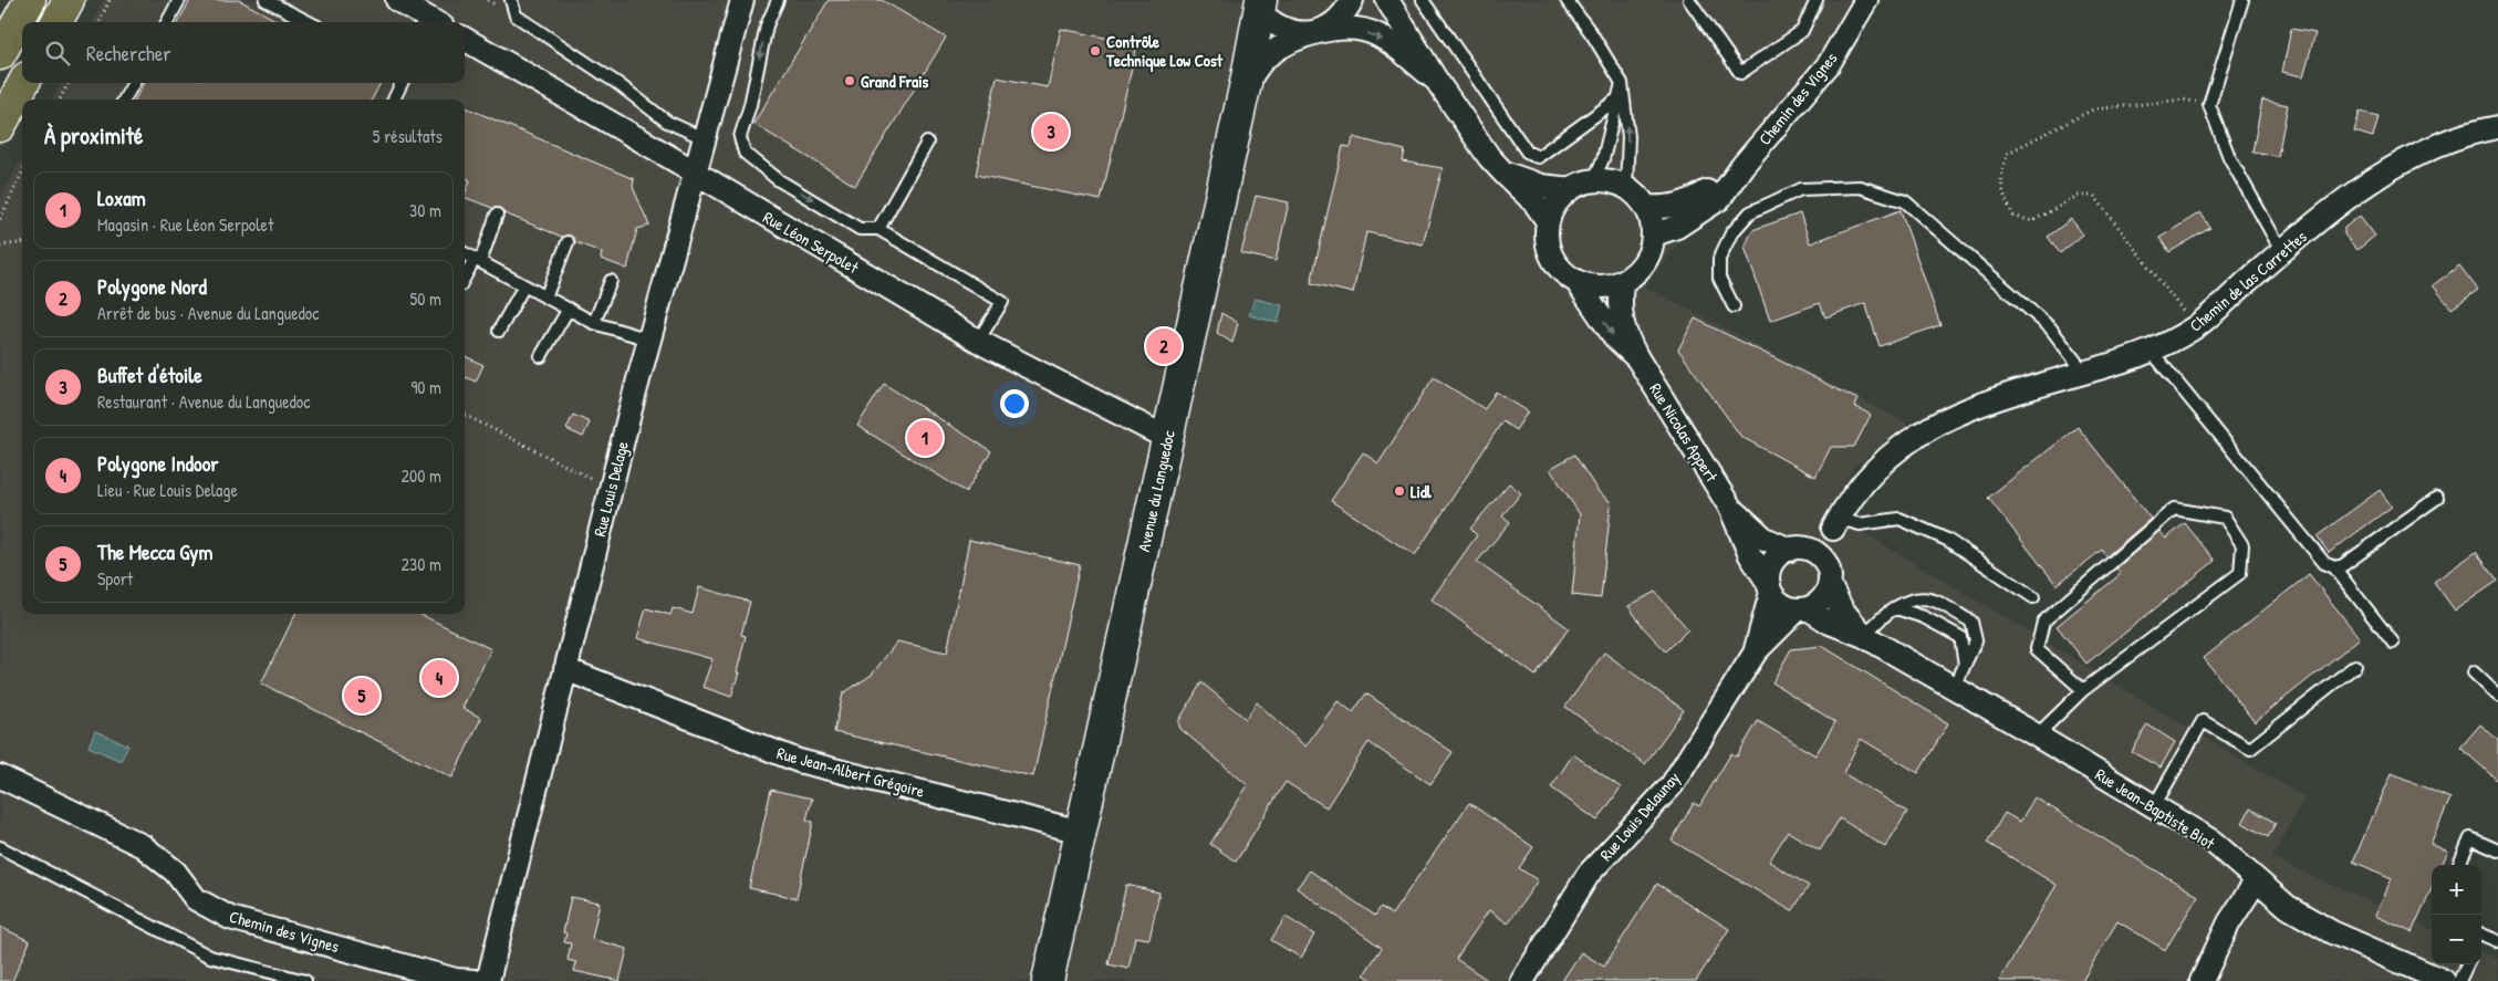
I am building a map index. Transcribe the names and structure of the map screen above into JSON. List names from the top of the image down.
{
  "streets": {
    "main road": ["Avenue du Languedoc"],
    "street": [
      "Chemin des Vignes",
      "Rue Léon Serpolet",
      "Chemin de las Carrettes",
      "Rue Nicolas Appert",
      "Rue Louis Delage",
      "Rue Jean-Albert Grégoire",
      "Rue Jean-Baptiste Biot",
      "Rue Louis Delaunay"
    ]
  },
  "crossings": [
    ["Chemin des Vignes", "Rue Nicolas Appert"],
    ["Rue Léon Serpolet", "Rue Louis Delage"],
    ["Rue Léon Serpolet", "Avenue du Languedoc"],
    ["Chemin de las Carrettes", "Rue Nicolas Appert"],
    ["Chemin de las Carrettes", "Rue Jean-Baptiste Biot"],
    ["Chemin de las Carrettes", "Rue Louis Delaunay"],
    ["Rue Nicolas Appert", "Rue Jean-Baptiste Biot"],
    ["Rue Nicolas Appert", "Rue Louis Delaunay"],
    ["Rue Louis Delage", "Rue Jean-Albert Grégoire"],
    ["Avenue du Languedoc", "Rue Jean-Albert Grégoire"],
    ["Rue Jean-Baptiste Biot", "Rue Louis Delaunay"]
  ],
  "places": ["Contrôle Technique Low Cost", "Grand Frais", "Lidl"],
  "page": {
    "search": "Rechercher",
    "heading": ["À proximité", "5 résultats"],
    "pins": [
      "3",
      "2",
      "1",
      "4",
      "5"
    ],
    "list": [
      {
        "mark": "1",
        "name": "Loxam",
        "note": "Magasin · Rue Léon Serpolet",
        "value": "30 m"
      },
      {
        "mark": "2",
        "name": "Polygone Nord",
        "note": "Arrêt de bus · Avenue du Languedoc",
        "value": "50 m"
      },
      {
        "mark": "3",
        "name": "Buffet d'étoile",
        "note": "Restaurant · Avenue du Languedoc",
        "value": "90 m"
      },
      {
        "mark": "4",
        "name": "Polygone Indoor",
        "note": "Lieu · Rue Louis Delage",
        "value": "200 m"
      },
      {
        "mark": "5",
        "name": "The Mecca Gym",
        "note": "Sport",
        "value": "230 m"
      }
    ],
    "map_buttons": ["+", "−"]
  }
}
